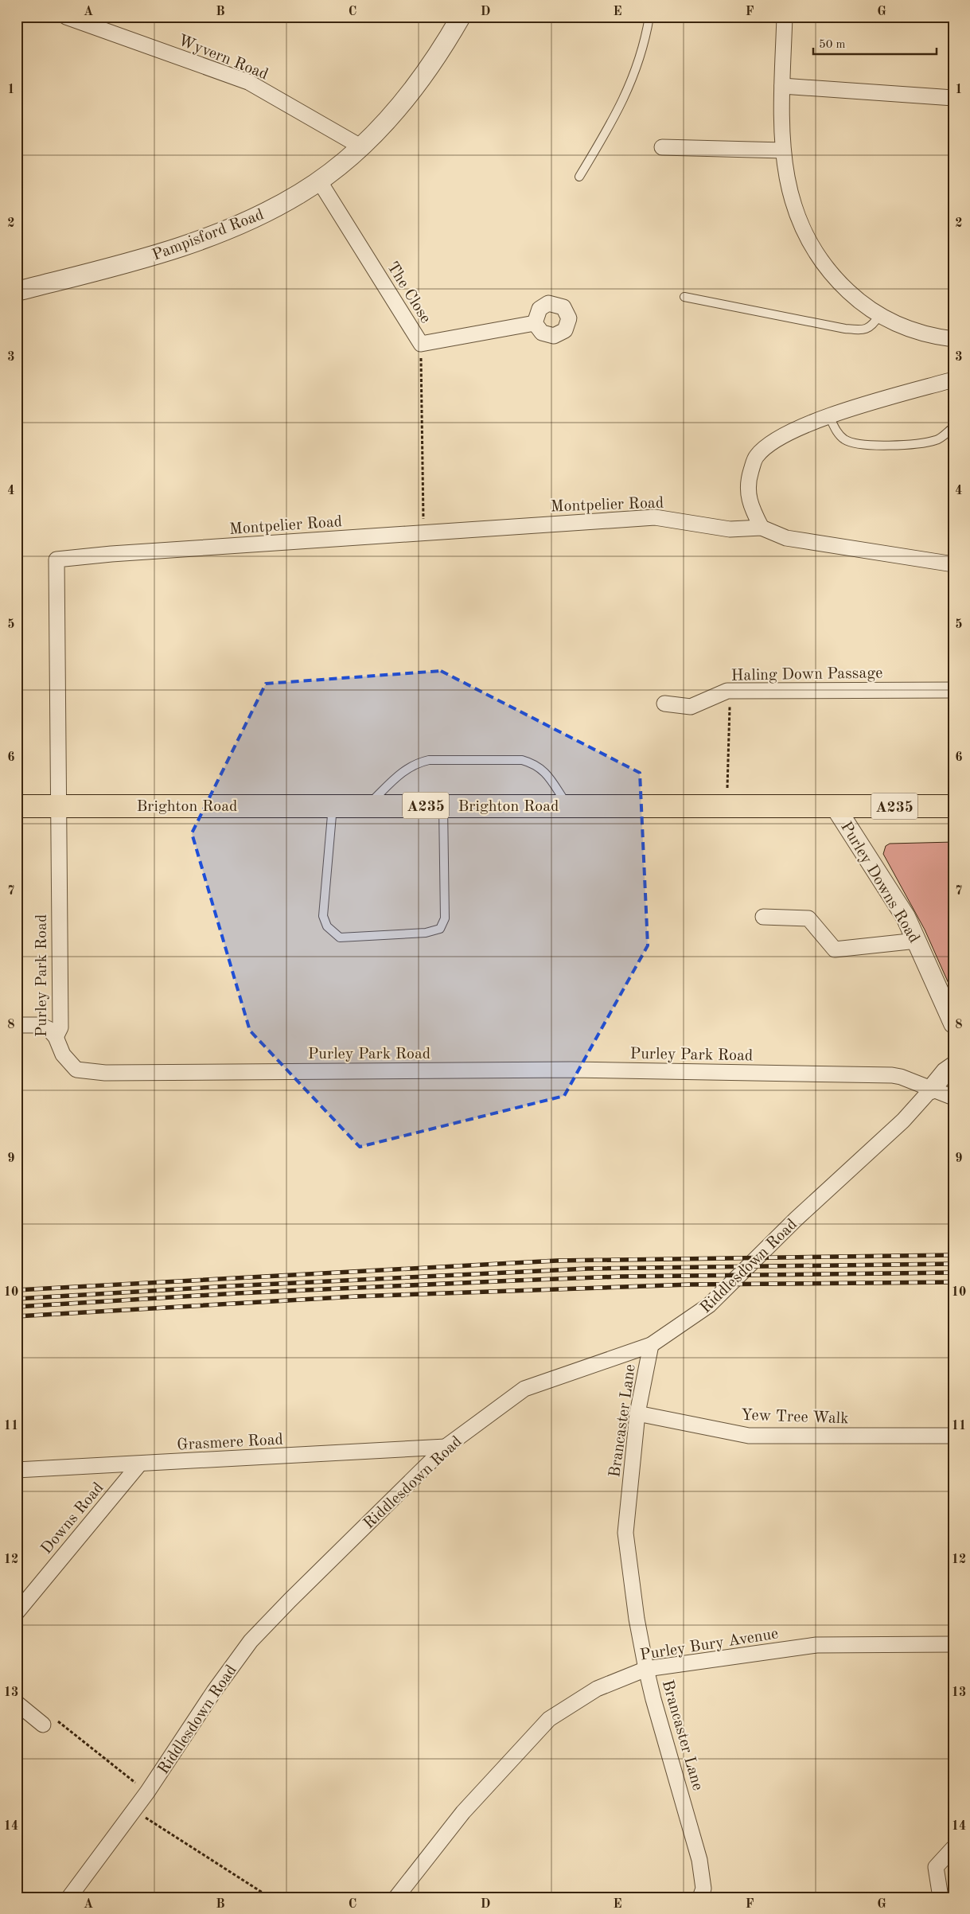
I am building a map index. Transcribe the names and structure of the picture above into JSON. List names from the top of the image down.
{
  "streets": {
    "main road": ["Brighton Road", "A235"],
    "street": [
      "Wyvern Road",
      "Pampisford Road",
      "The Close",
      "Montpelier Road",
      "Haling Down Passage",
      "Purley Downs Road",
      "Purley Park Road",
      "Riddlesdown Road",
      "Yew Tree Walk",
      "Brancaster Lane",
      "Grasmere Road",
      "Downs Road",
      "Purley Bury Avenue"
    ]
  },
  "crossings": [
    ["Wyvern Road", "Pampisford Road"],
    ["Pampisford Road", "The Close"],
    ["Montpelier Road", "Brighton Road"],
    ["Montpelier Road", "Purley Park Road"],
    ["Brighton Road", "Purley Downs Road"],
    ["Brighton Road", "Purley Park Road"],
    ["Purley Park Road", "Riddlesdown Road"],
    ["Riddlesdown Road", "Brancaster Lane"],
    ["Riddlesdown Road", "Grasmere Road"],
    ["Yew Tree Walk", "Brancaster Lane"],
    ["Brancaster Lane", "Purley Bury Avenue"],
    ["Grasmere Road", "Downs Road"]
  ],
  "scale_bar": "50 m",
  "grid": {
    "columns": [
      "A",
      "B",
      "C",
      "D",
      "E",
      "F",
      "G"
    ],
    "rows": [
      "1",
      "2",
      "3",
      "4",
      "5",
      "6",
      "7",
      "8",
      "9",
      "10",
      "11",
      "12",
      "13",
      "14"
    ]
  }
}
